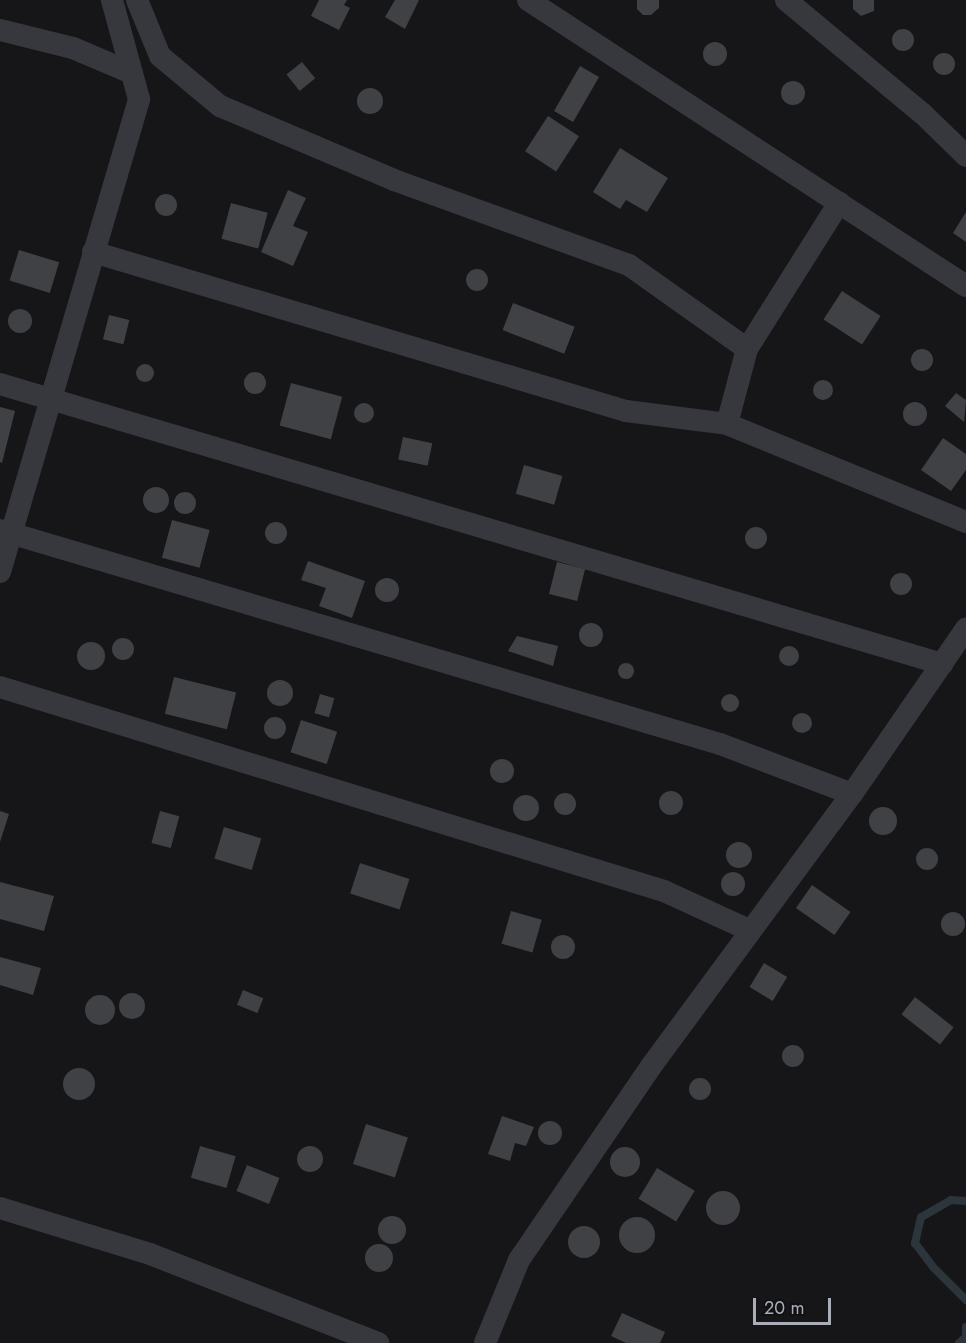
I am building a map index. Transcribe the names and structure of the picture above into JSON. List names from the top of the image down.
{
  "scale_bar": "20 m"
}
